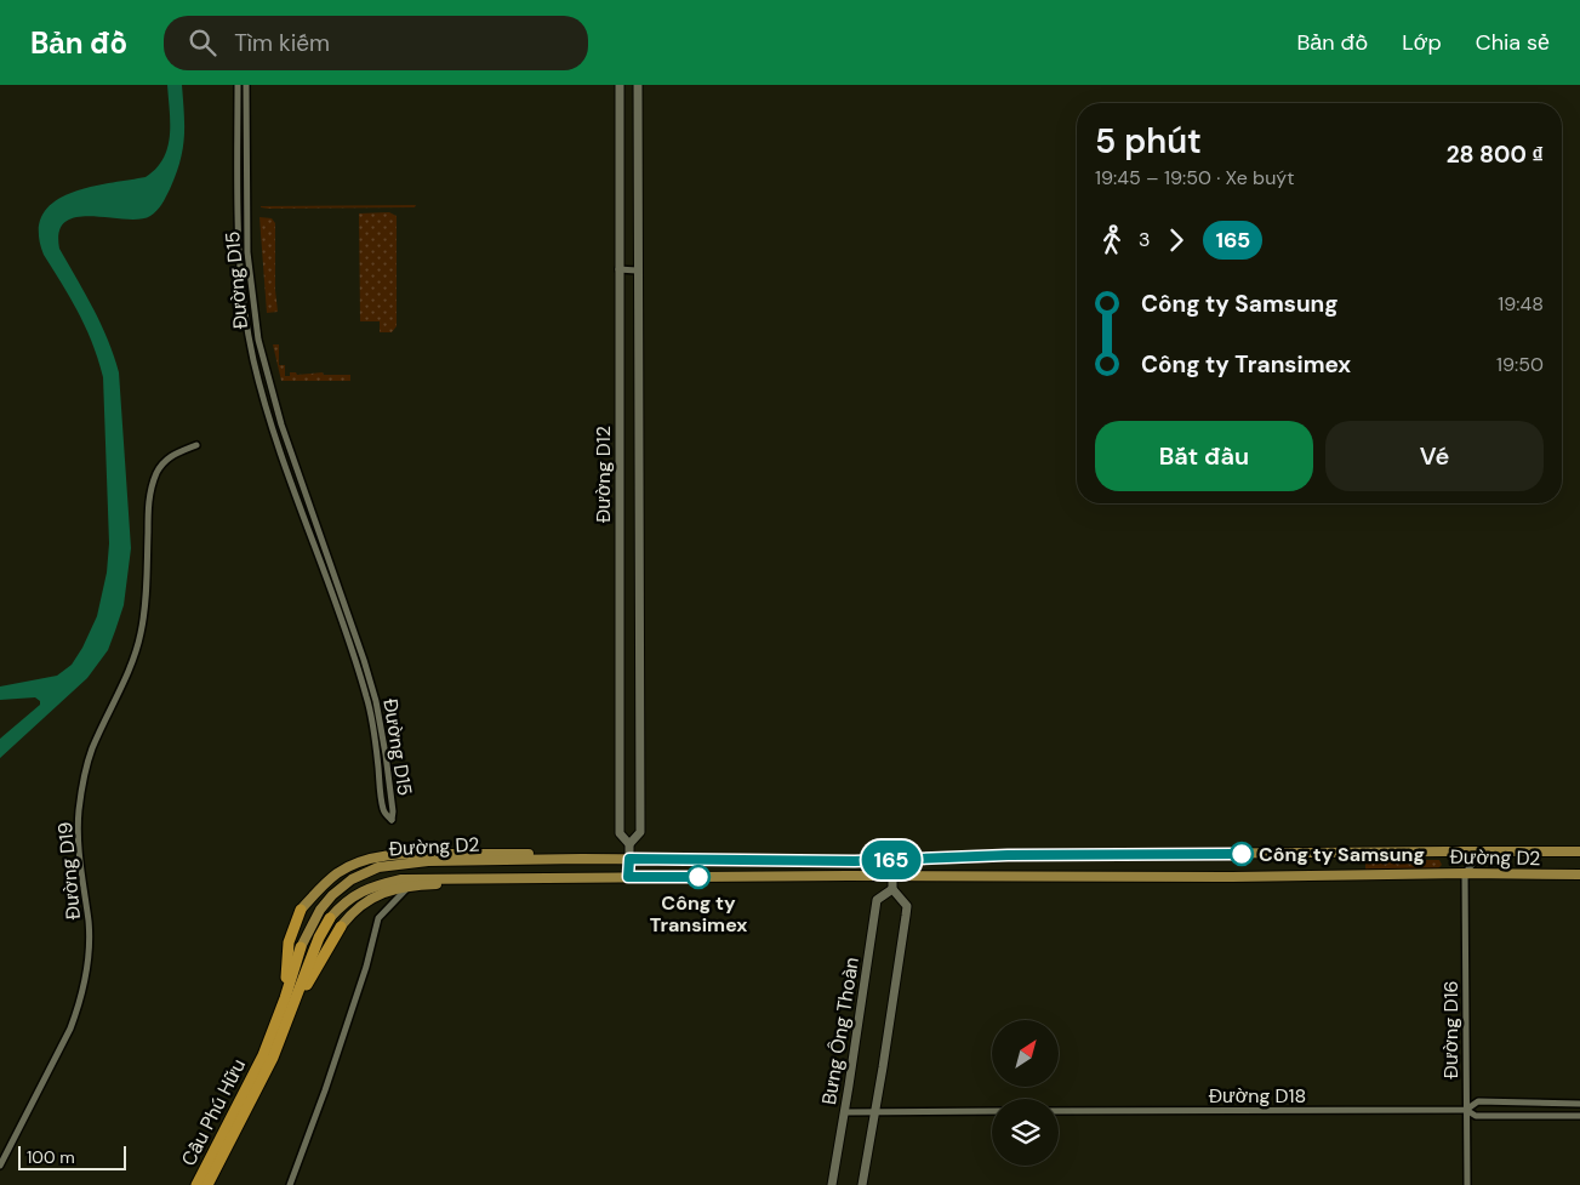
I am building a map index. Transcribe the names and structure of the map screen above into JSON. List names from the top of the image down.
{
  "streets": {
    "highway": ["Cầu Phú Hữu"],
    "main road": ["Đường D2"],
    "street": [
      "Đường D15",
      "Đường D12",
      "Đường D19",
      "Đường D16",
      "Bưng Ông Thoàn",
      "Đường D18"
    ]
  },
  "crossings": [
    ["Đường D12", "Đường D2"],
    ["Đường D2", "Đường D16"],
    ["Đường D16", "Đường D18"]
  ],
  "places": ["Công ty Samsung", "Công ty Transimex"],
  "lines": ["bus line 165"],
  "scale_bar": "100 m",
  "north": "top right",
  "page": {
    "header": "Bản đồ",
    "search": "Tìm kiếm",
    "nav": ["Bản đồ", "Lớp", "Chia sẻ"],
    "on_map": "165",
    "heading": ["5 phút", "19:45 – 19:50 · Xe buýt", "28 800 ₫"],
    "legs": ["3", "165"],
    "list": [
      {
        "name": "Công ty Samsung",
        "value": "19:48"
      },
      {
        "name": "Công ty Transimex",
        "value": "19:50"
      }
    ],
    "buttons": ["Bắt đầu", "Vé"],
    "scale": "100 m"
  }
}
